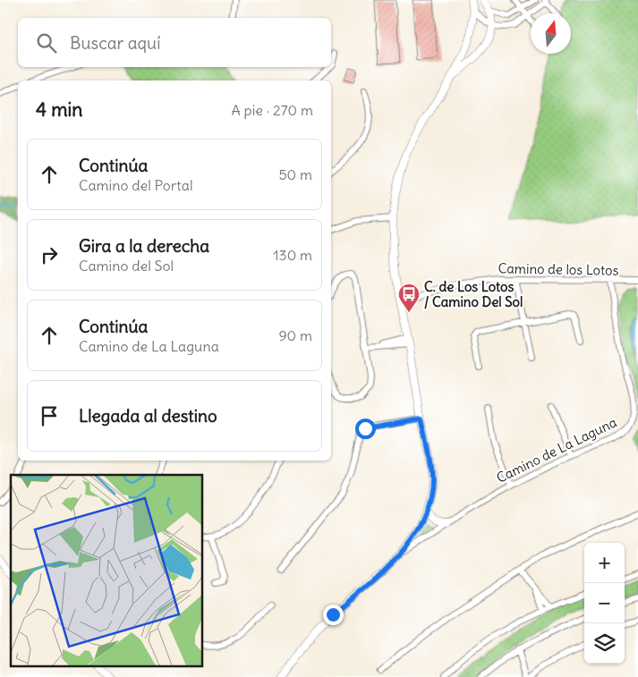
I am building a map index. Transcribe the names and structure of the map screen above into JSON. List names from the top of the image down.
{
  "streets": {
    "street": ["Camino de los Lotos", "Camino de La Laguna"]
  },
  "crossings": [
    ["Camino de los Lotos", "Camino de La Laguna"]
  ],
  "places": {
    "bus stop": ["C. de Los Lotos / Camino Del Sol"]
  },
  "north": "top",
  "page": {
    "search": "Buscar aquí",
    "heading": ["4 min", "A pie · 270 m"],
    "list": [
      ["Continúa", "Camino del Portal", "50 m"],
      ["Gira a la derecha", "Camino del Sol", "130 m"],
      ["Continúa", "Camino de La Laguna", "90 m"],
      "Llegada al destino"
    ],
    "map_buttons": ["+", "−"]
  }
}
